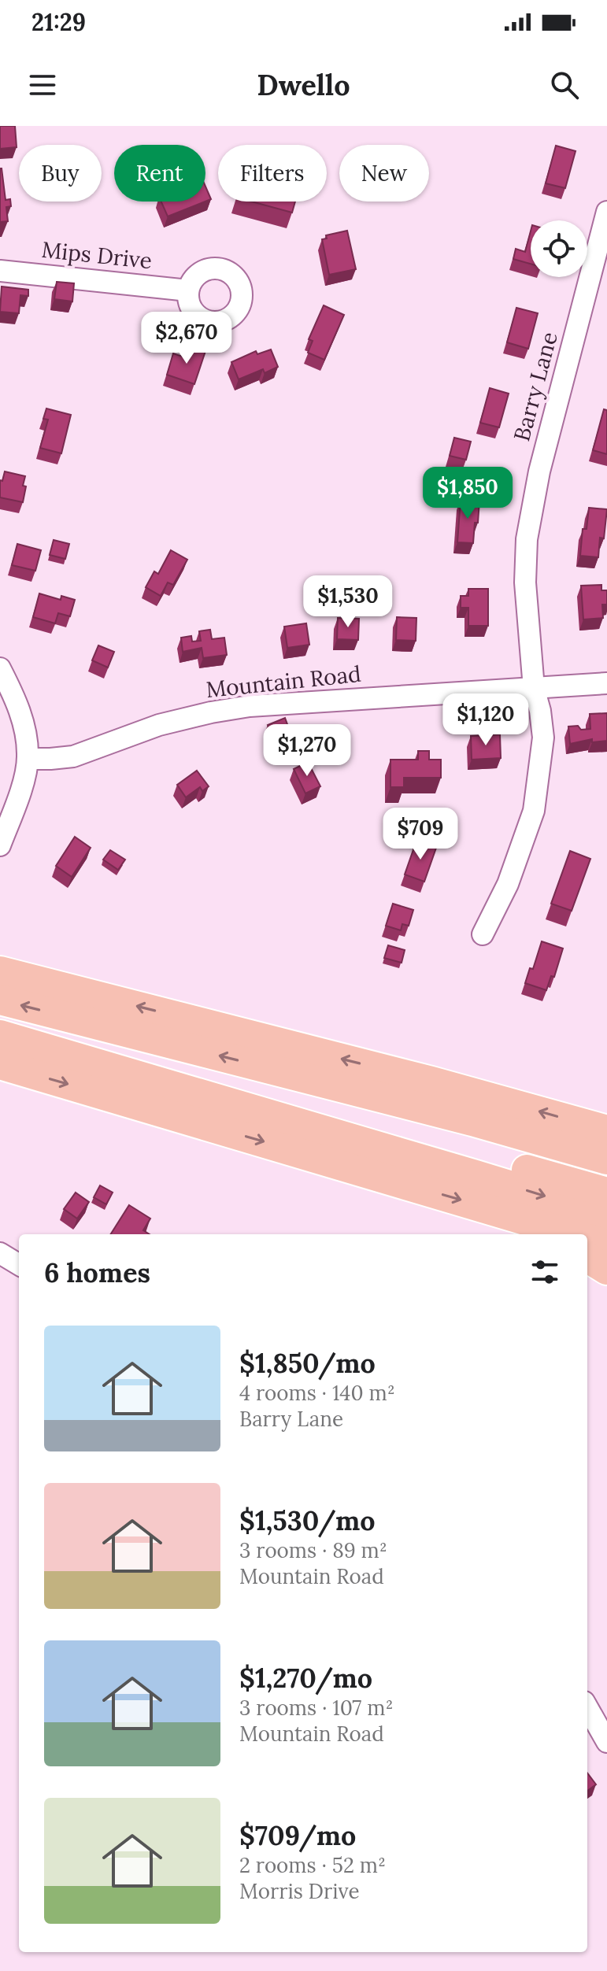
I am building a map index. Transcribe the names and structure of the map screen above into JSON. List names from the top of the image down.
{
  "streets": {
    "street": ["Mips Drive", "Barry Lane", "Mountain Road"]
  },
  "crossings": [
    ["Barry Lane", "Mountain Road"]
  ],
  "page": {
    "status": "21:29",
    "header": "Dwello",
    "chip": [
      "Buy",
      "Rent",
      "Filters",
      "New"
    ],
    "price": [
      "$2,670",
      "$1,850",
      "$1,530",
      "$1,120",
      "$1,270",
      "$709"
    ],
    "heading": "6 homes",
    "list": [
      {
        "name": "$1,850/mo",
        "note": "4 rooms · 140 m² · Barry Lane"
      },
      {
        "name": "$1,530/mo",
        "note": "3 rooms · 89 m² · Mountain Road"
      },
      {
        "name": "$1,270/mo",
        "note": "3 rooms · 107 m² · Mountain Road"
      },
      {
        "name": "$709/mo",
        "note": "2 rooms · 52 m² · Morris Drive"
      }
    ]
  }
}
